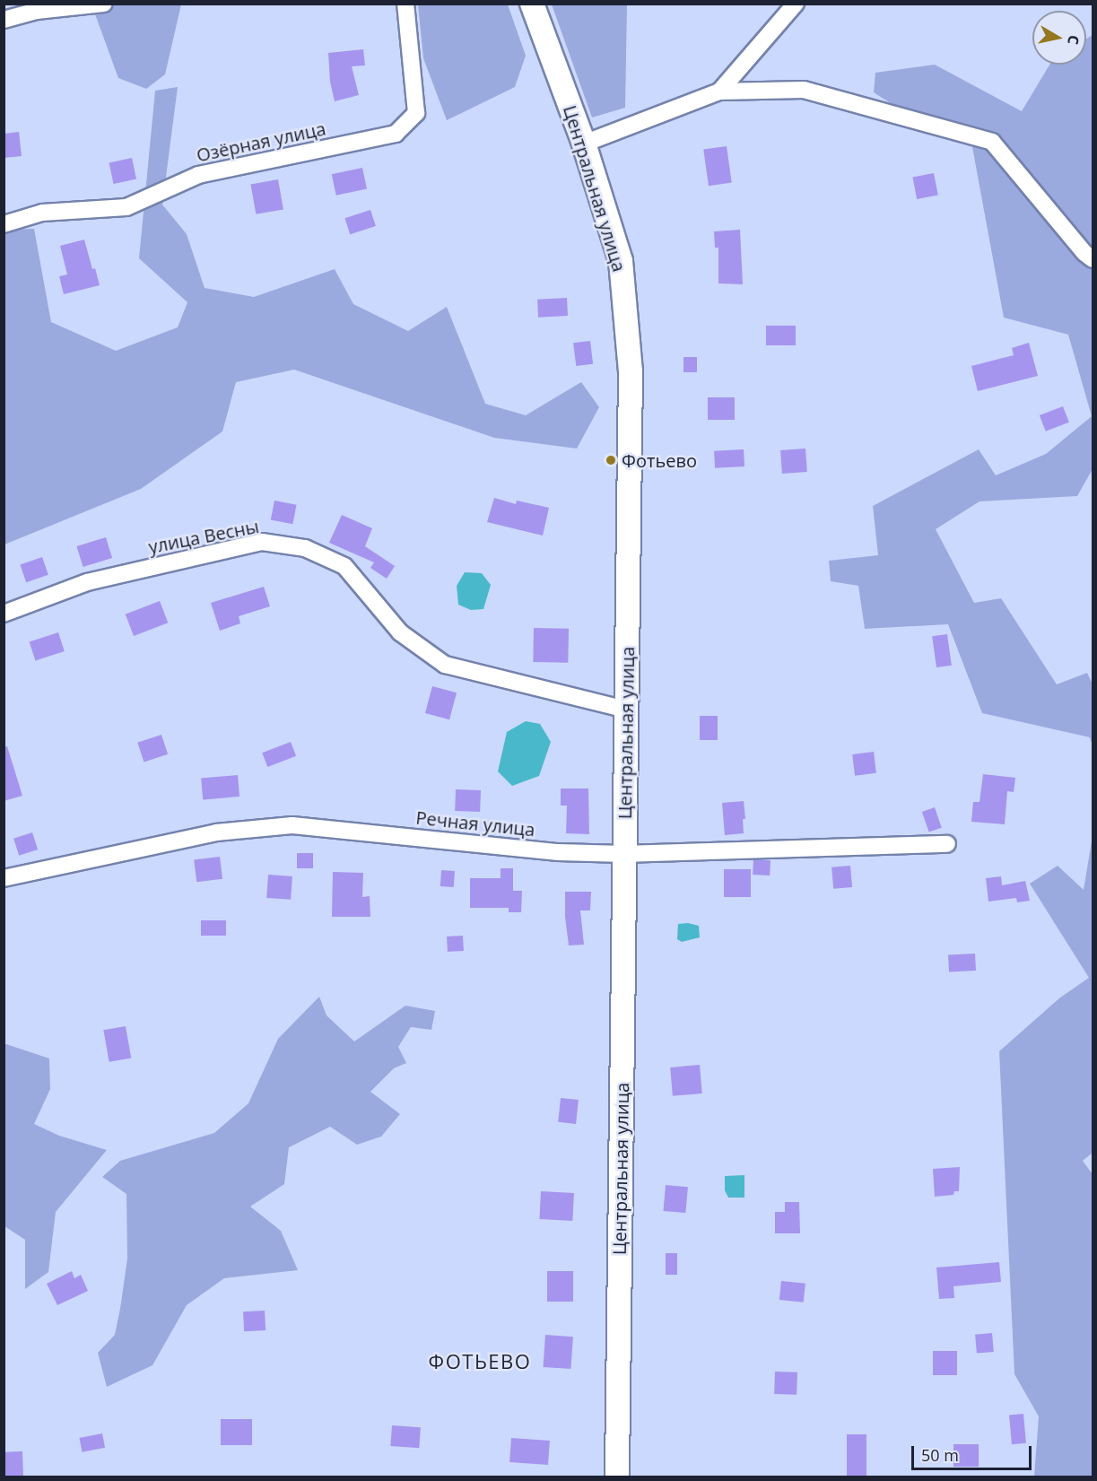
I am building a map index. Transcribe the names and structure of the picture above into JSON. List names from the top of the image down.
{
  "streets": {
    "main road": ["Центральная улица"],
    "street": ["Озёрная улица", "улица Весны", "Речная улица"]
  },
  "crossings": [
    ["Центральная улица", "улица Весны"],
    ["Центральная улица", "Речная улица"]
  ],
  "districts": ["ФОТЬЕВО"],
  "places": ["Фотьево"],
  "scale_bar": "50 m",
  "north": "right"
}
